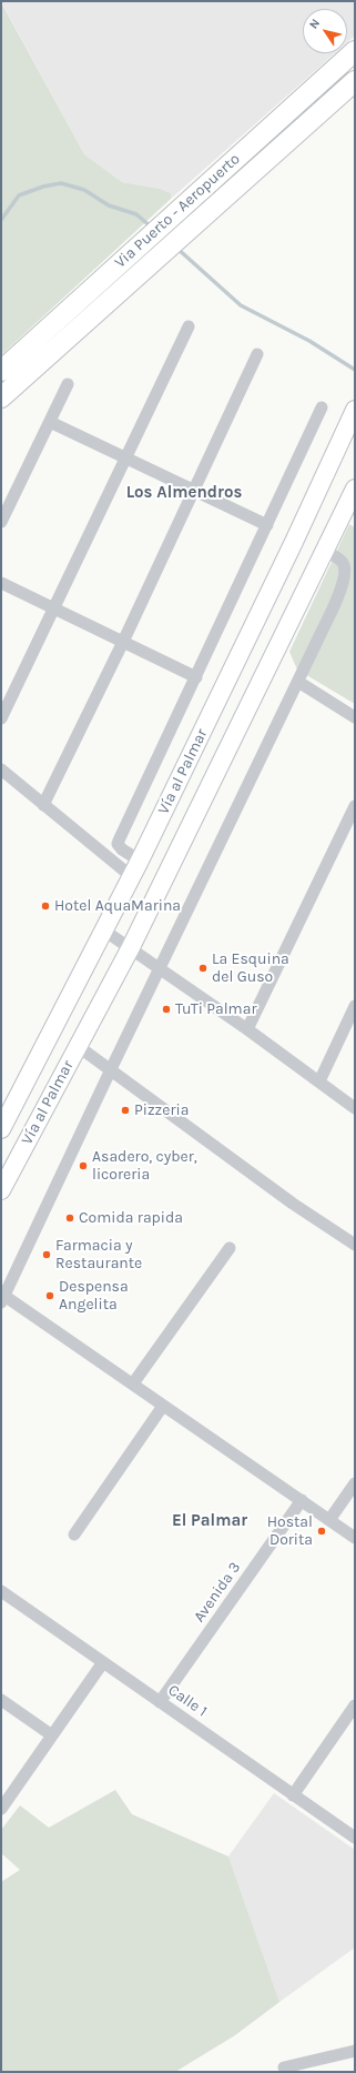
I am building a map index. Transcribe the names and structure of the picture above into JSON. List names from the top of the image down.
{
  "streets": {
    "main road": ["Via Puerto - Aeropuerto", "Vía al Palmar"],
    "street": ["Avenida 3", "Calle 1"]
  },
  "crossings": [
    ["Avenida 3", "Calle 1"]
  ],
  "districts": ["Los Almendros", "El Palmar"],
  "places": [
    "Hotel AquaMarina",
    "La Esquina del Guso",
    "TuTi Palmar",
    "Pizzeria",
    "Asadero, cyber, licoreria",
    "Comida rapida",
    "Farmacia y Restaurante",
    "Despensa Angelita",
    "Hostal Dorita"
  ],
  "north": "top left"
}
